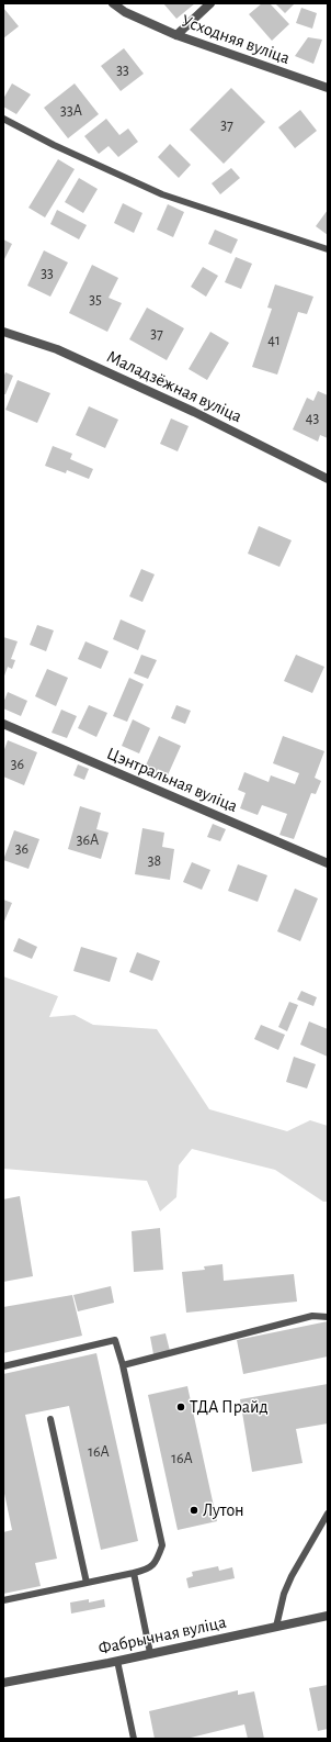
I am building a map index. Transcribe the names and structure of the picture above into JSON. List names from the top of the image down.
{
  "streets": {
    "street": [
      "Усходняя вуліца",
      "Маладзёжная вуліца",
      "Цэнтральная вуліца",
      "Фабрычная вуліца"
    ]
  },
  "places": ["ТДА Прайд", "Лутон"],
  "house_numbers": [
    "33",
    "33А",
    "37",
    "33",
    "35",
    "37",
    "41",
    "43",
    "36",
    "36А",
    "36",
    "38",
    "16А",
    "16А"
  ]
}
